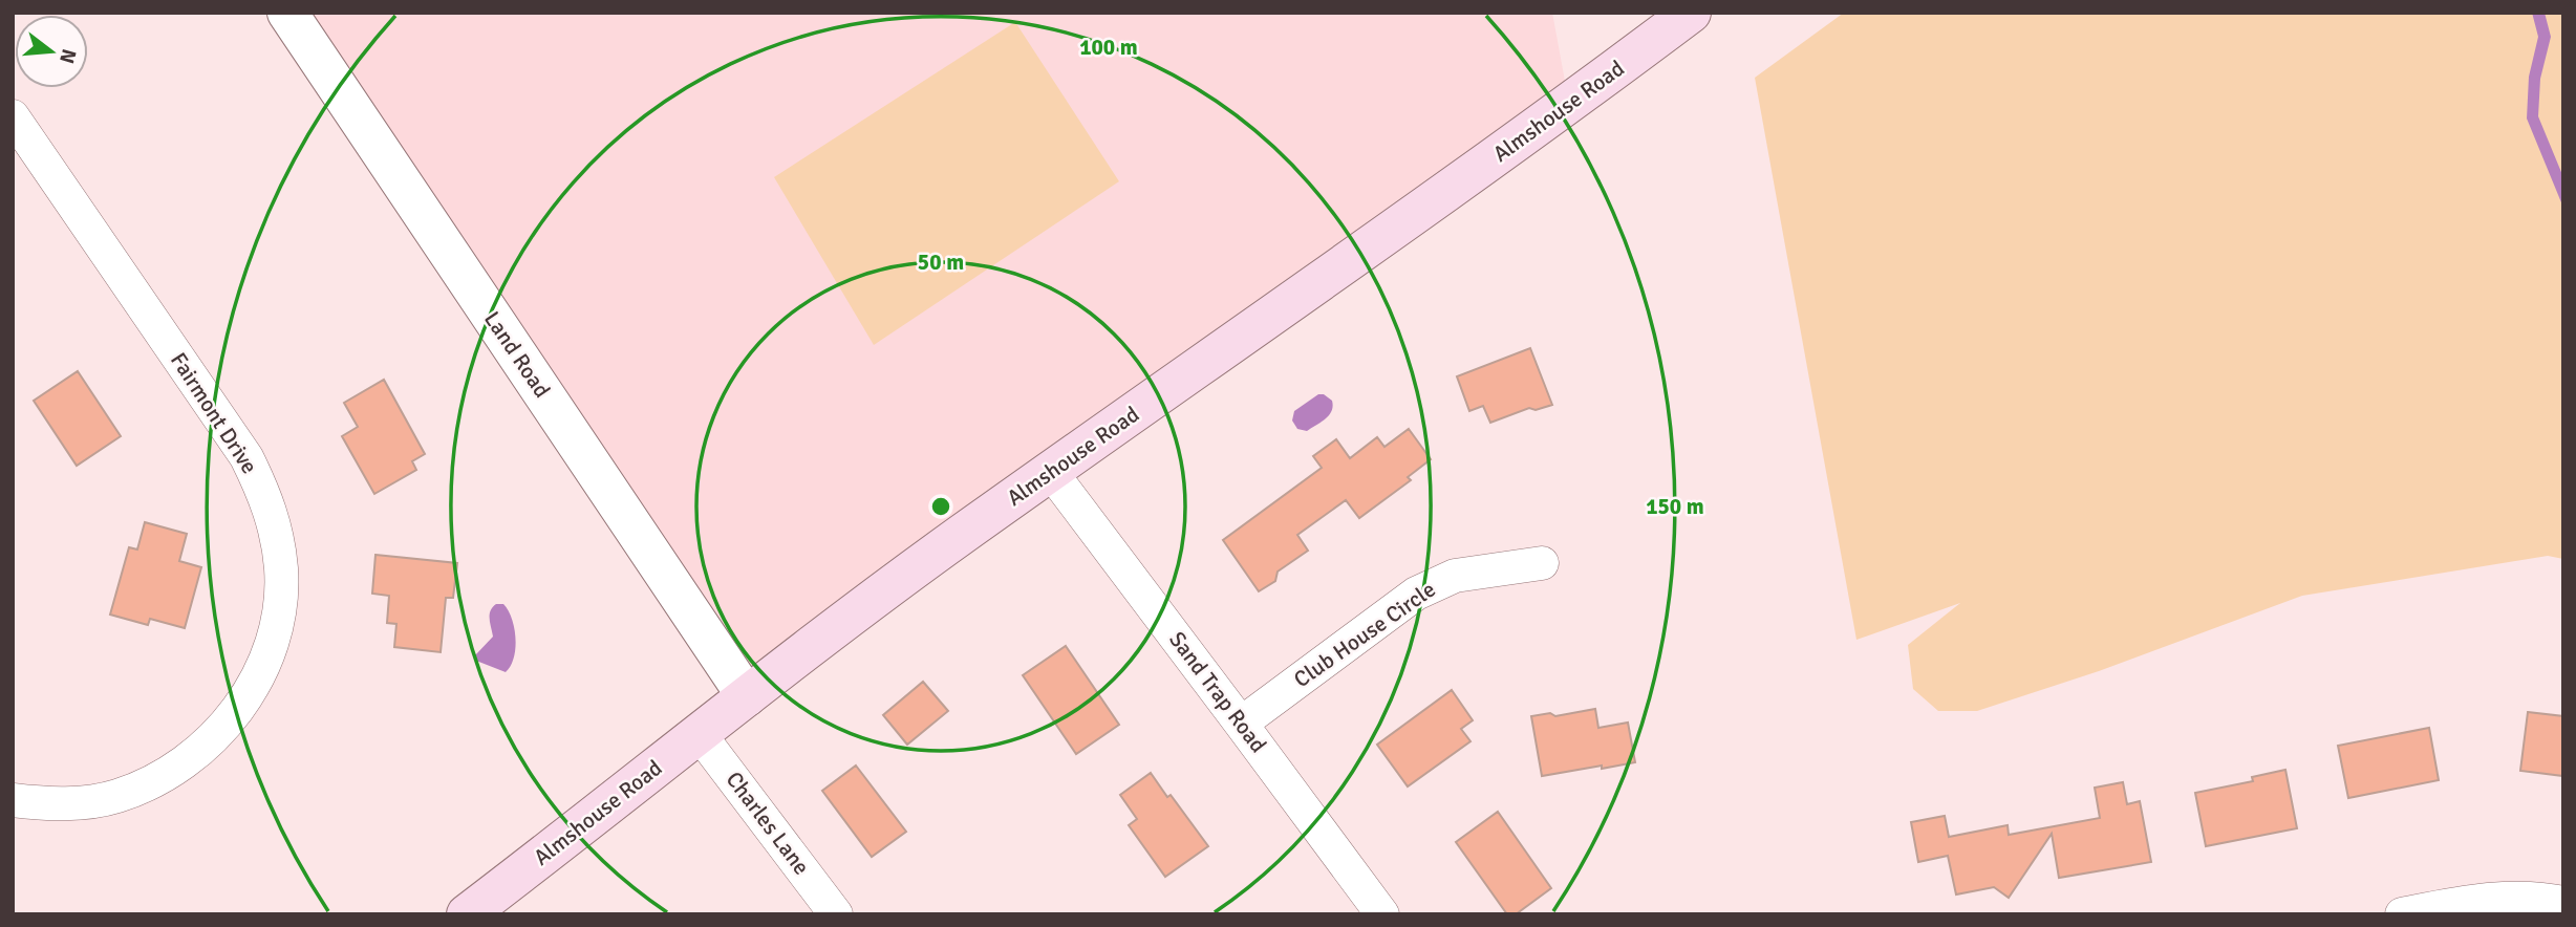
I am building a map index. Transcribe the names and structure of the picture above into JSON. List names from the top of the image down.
{
  "streets": {
    "main road": ["Almshouse Road"],
    "street": [
      "Land Road",
      "Fairmont Drive",
      "Club House Circle",
      "Sand Trap Road",
      "Charles Lane"
    ]
  },
  "crossings": [
    ["Almshouse Road", "Land Road"],
    ["Almshouse Road", "Sand Trap Road"],
    ["Almshouse Road", "Charles Lane"],
    ["Club House Circle", "Sand Trap Road"]
  ],
  "north": "right",
  "rings": ["100 m", "50 m", "150 m"]
}
